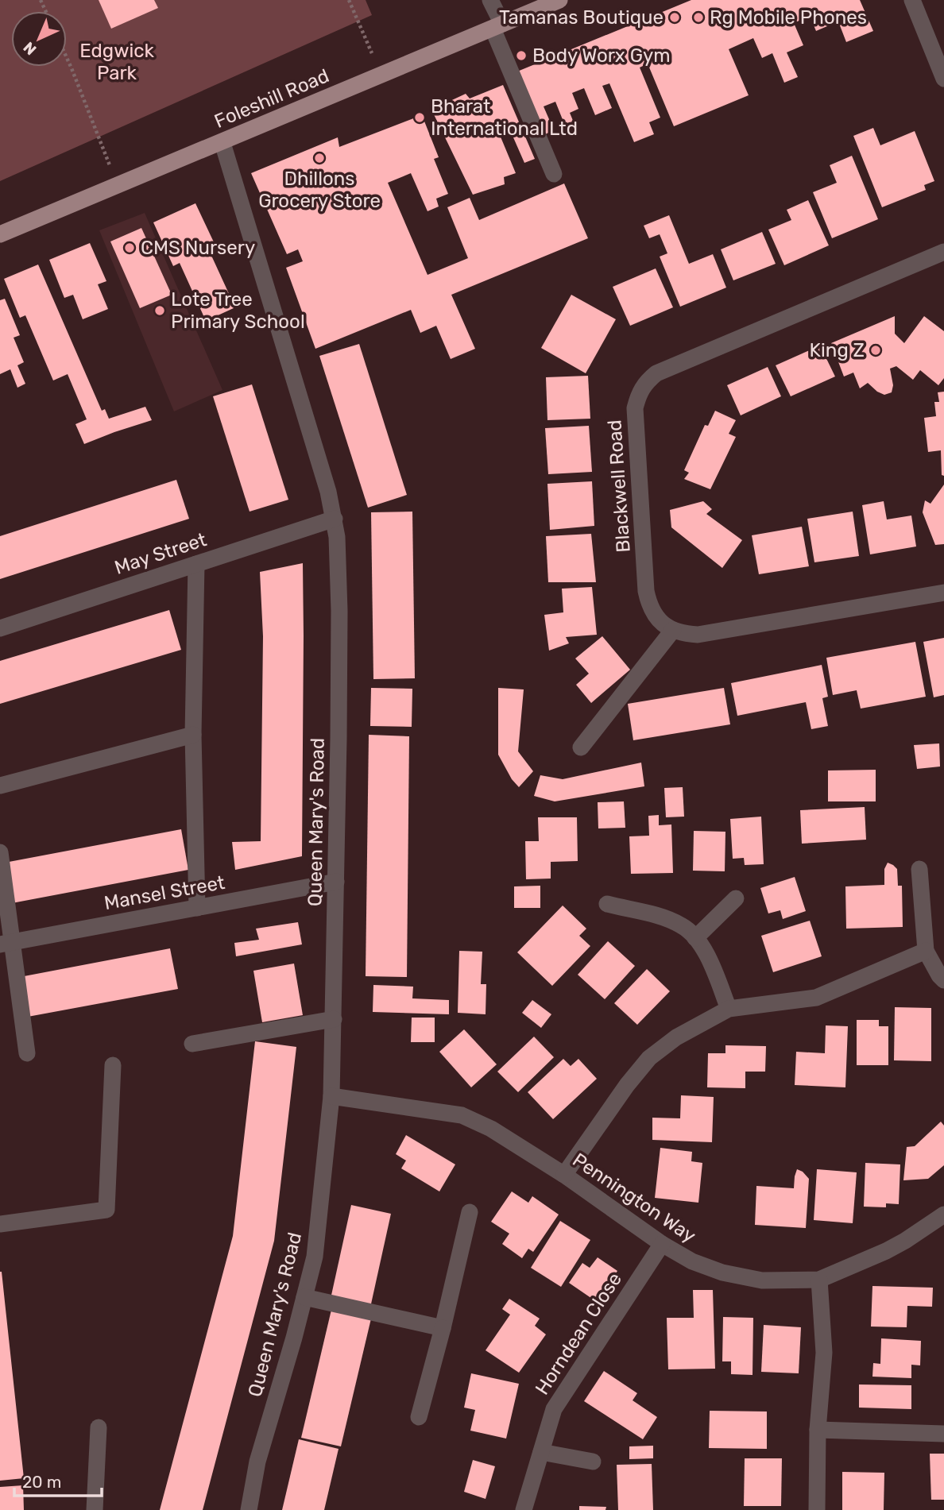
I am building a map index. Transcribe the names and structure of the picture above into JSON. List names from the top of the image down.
{
  "streets": {
    "main road": ["Foleshill Road"],
    "street": [
      "Blackwell Road",
      "May Street",
      "Queen Mary's Road",
      "Mansel Street",
      "Pennington Way",
      "Horndean Close"
    ]
  },
  "crossings": [
    ["Foleshill Road", "Queen Mary's Road"],
    ["May Street", "Queen Mary's Road"],
    ["Queen Mary's Road", "Mansel Street"],
    ["Queen Mary's Road", "Pennington Way"],
    ["Pennington Way", "Horndean Close"]
  ],
  "parks": ["Edgwick Park"],
  "places": [
    "Tamanas Boutique",
    "Rg Mobile Phones",
    "Body Worx Gym",
    "Bharat International Ltd",
    "Dhillons Grocery Store",
    "CMS Nursery",
    "Lote Tree Primary School",
    "King Z"
  ],
  "scale_bar": "20 m",
  "north": "bottom left"
}
